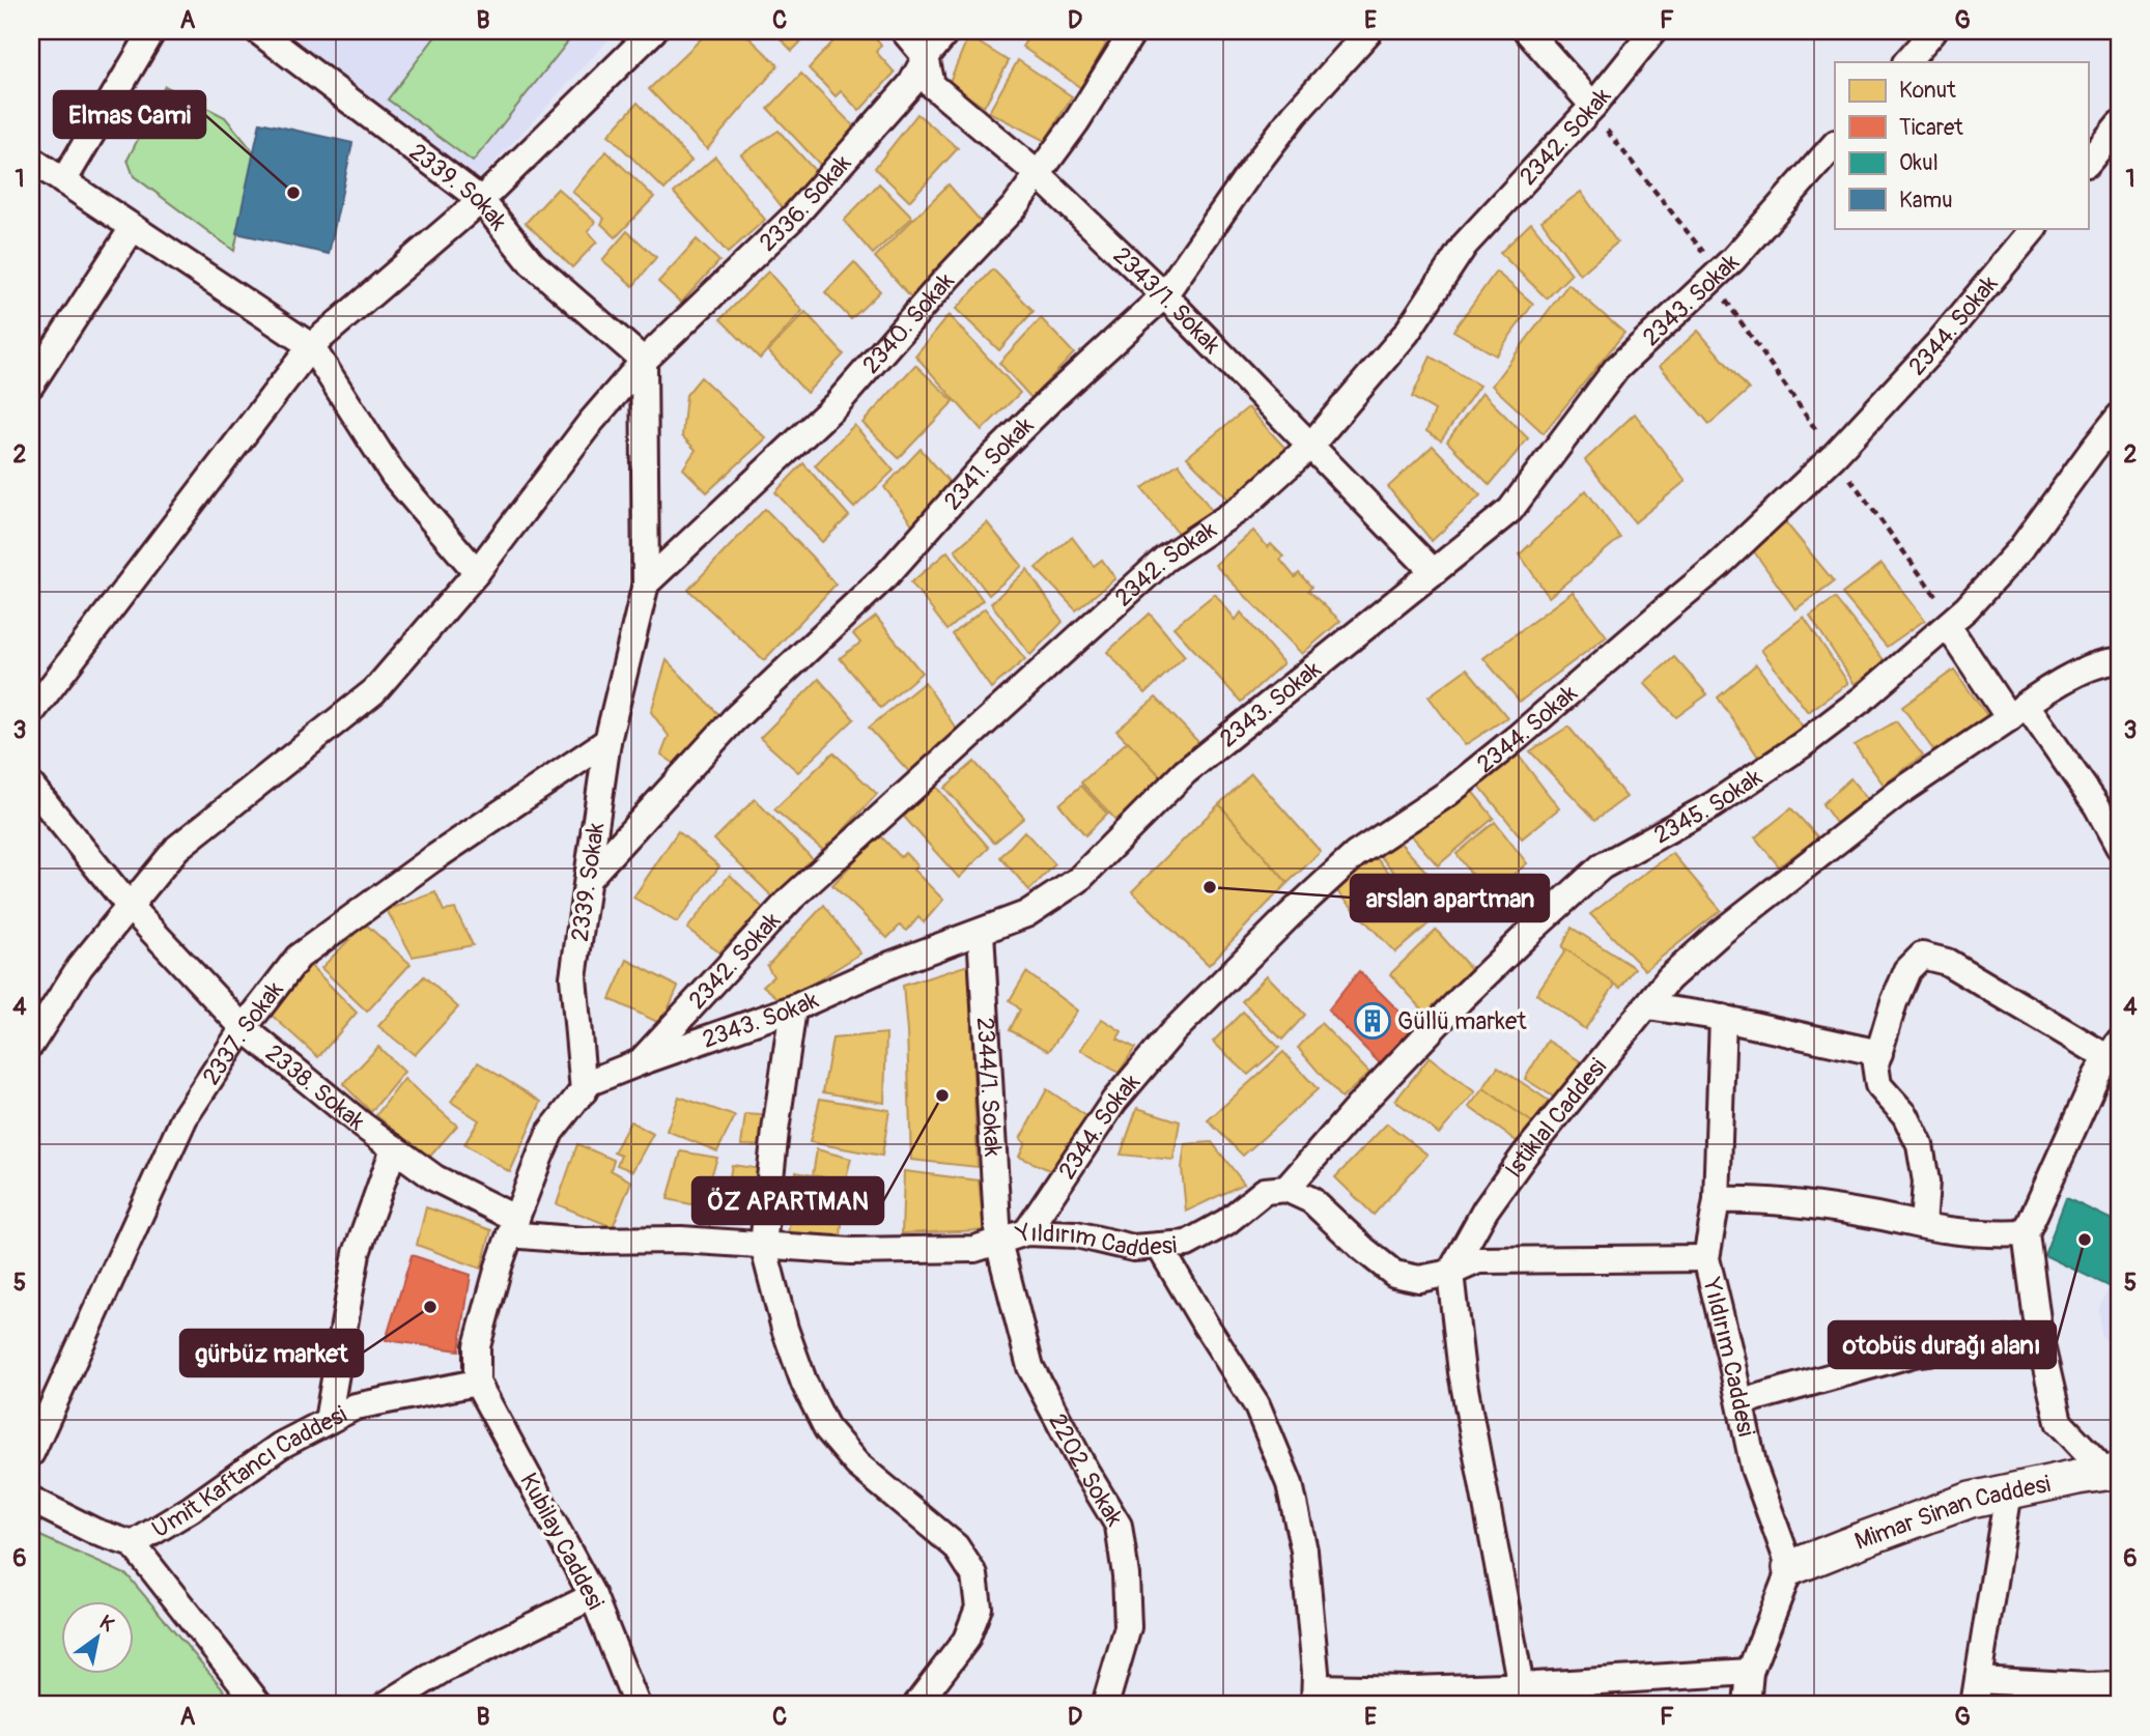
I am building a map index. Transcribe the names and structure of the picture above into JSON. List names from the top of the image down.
{
  "streets": {
    "street": [
      "2342. Sokak",
      "2339. Sokak",
      "2336. Sokak",
      "2343. Sokak",
      "2343/1. Sokak",
      "2340. Sokak",
      "2344. Sokak",
      "2341. Sokak",
      "2345. Sokak",
      "2337. Sokak",
      "2338. Sokak",
      "2344/1. Sokak",
      "İstiklal Caddesi",
      "Yıldırım Caddesi",
      "2202. Sokak",
      "Ümit Kaftancı Caddesi",
      "Mimar Sinan Caddesi",
      "Kubilay Caddesi"
    ]
  },
  "crossings": [
    ["2342. Sokak", "2343. Sokak"],
    ["2342. Sokak", "2343/1. Sokak"],
    ["2339. Sokak", "2336. Sokak"],
    ["2339. Sokak", "2343. Sokak"],
    ["2339. Sokak", "2340. Sokak"],
    ["2339. Sokak", "2341. Sokak"],
    ["2339. Sokak", "2337. Sokak"],
    ["2336. Sokak", "2343/1. Sokak"],
    ["2343. Sokak", "2343/1. Sokak"],
    ["2343. Sokak", "2344/1. Sokak"],
    ["2343/1. Sokak", "2340. Sokak"],
    ["2343/1. Sokak", "2341. Sokak"],
    ["2344. Sokak", "Yıldırım Caddesi"],
    ["2345. Sokak", "Yıldırım Caddesi"],
    ["2337. Sokak", "2338. Sokak"],
    ["2338. Sokak", "Yıldırım Caddesi"],
    ["2344/1. Sokak", "Yıldırım Caddesi"],
    ["2344/1. Sokak", "2202. Sokak"],
    ["İstiklal Caddesi", "Yıldırım Caddesi"],
    ["Yıldırım Caddesi", "2202. Sokak"],
    ["Yıldırım Caddesi", "Mimar Sinan Caddesi"],
    ["Ümit Kaftancı Caddesi", "Kubilay Caddesi"]
  ],
  "places": {
    "other": [
      "Elmas Cami",
      "arslan apartman",
      "ÖZ APARTMAN",
      "otobüs durağı alanı",
      "gürbüz market"
    ],
    "building": ["Güllü market"]
  },
  "legend": [
    "Konut",
    "Ticaret",
    "Okul",
    "Kamu"
  ],
  "north": "top right",
  "grid": {
    "columns": [
      "A",
      "B",
      "C",
      "D",
      "E",
      "F",
      "G"
    ],
    "rows": [
      "1",
      "2",
      "3",
      "4",
      "5",
      "6"
    ]
  }
}
